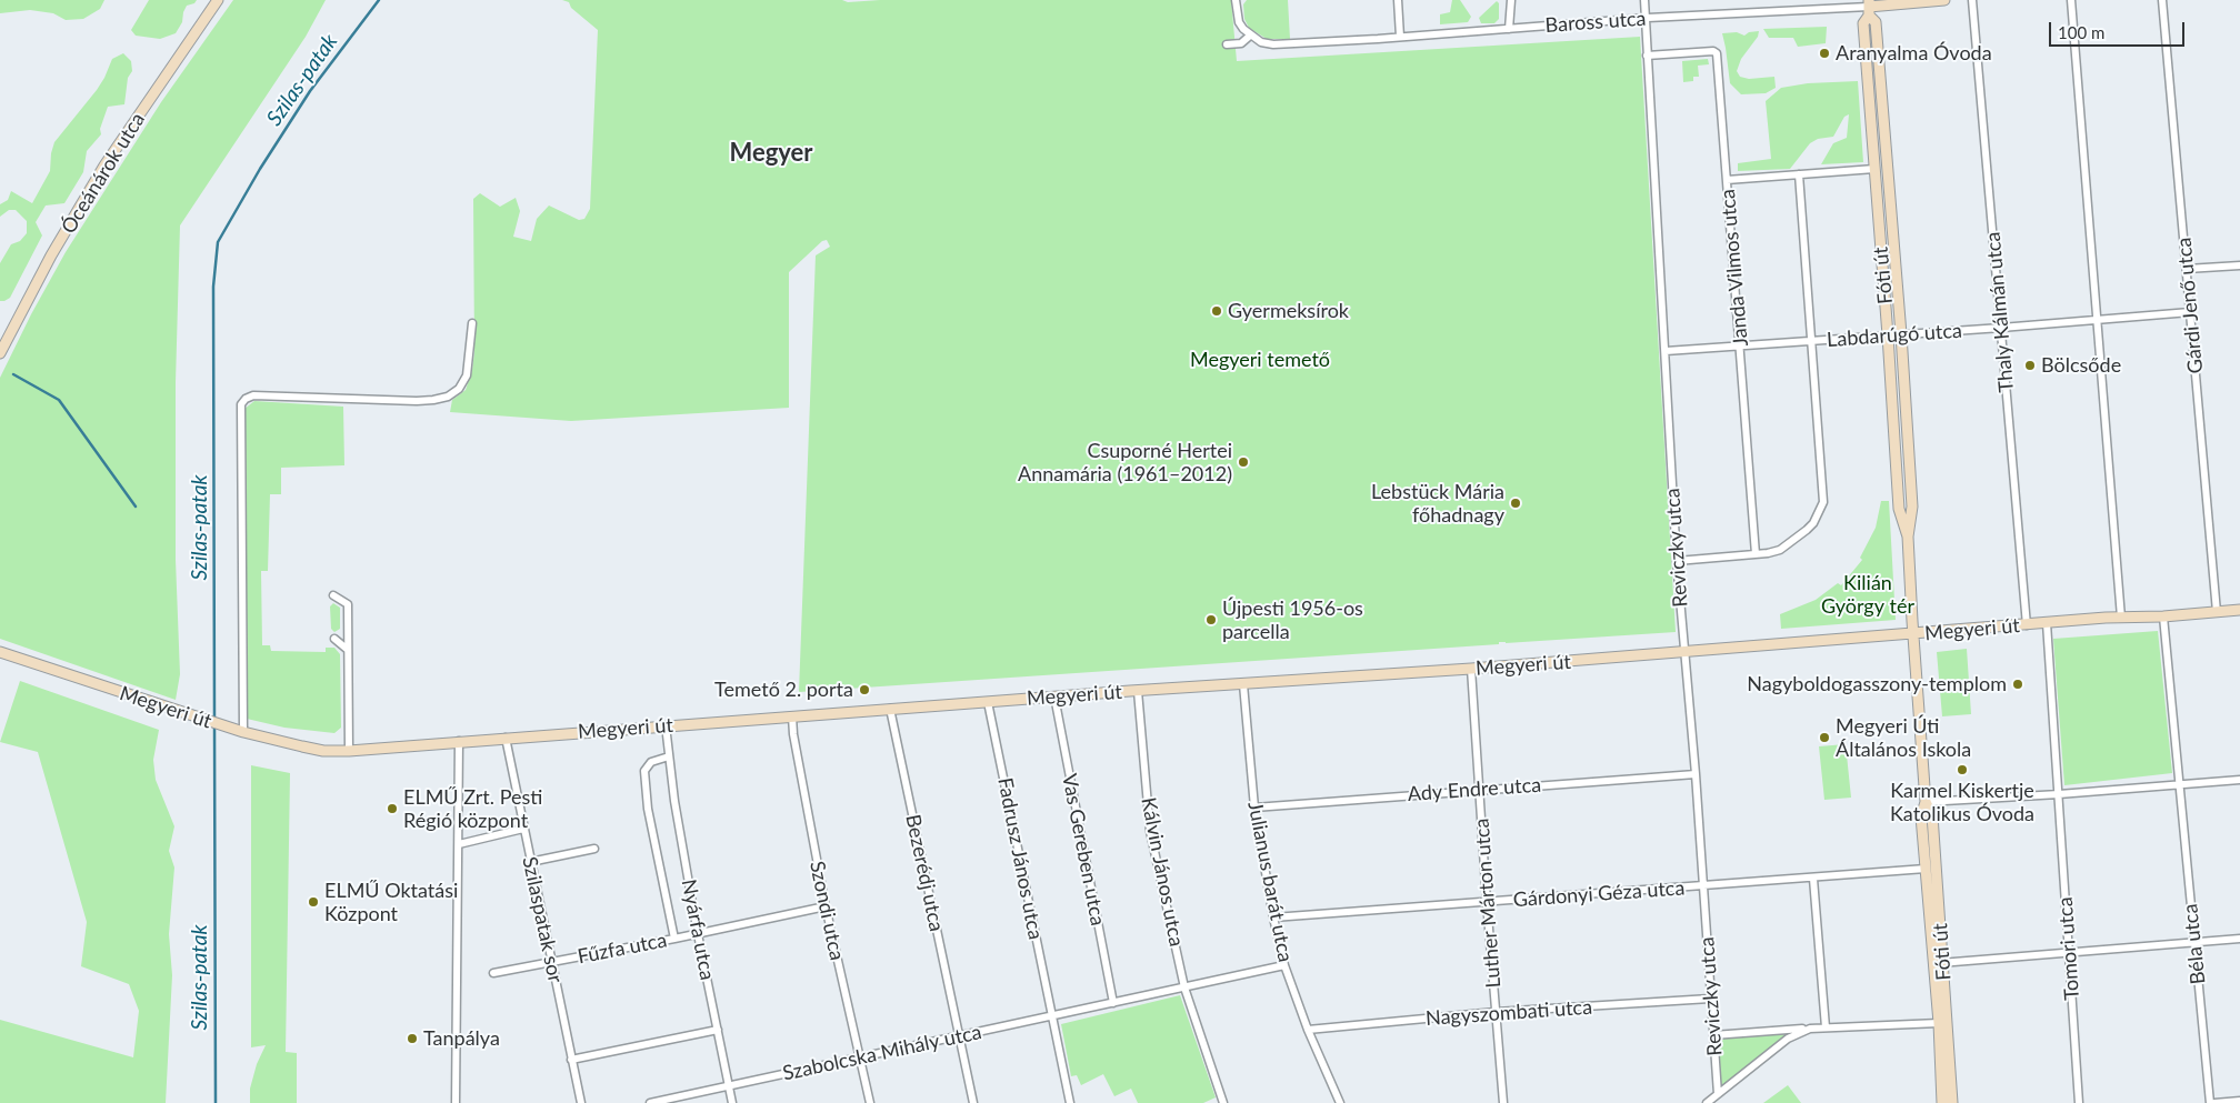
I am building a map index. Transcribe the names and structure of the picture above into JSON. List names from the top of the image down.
{
  "streets": {
    "street": [
      "Baross utca",
      "Óceánárok utca",
      "Janda Vilmos utca",
      "Fóti út",
      "Gárdi Jenő utca",
      "Thaly Kálmán utca",
      "Labdarúgó utca",
      "Reviczky utca",
      "Megyeri út",
      "Ady Endre utca",
      "Vas Gereben utca",
      "Fadrusz János utca",
      "Kálvin János utca",
      "Bezerédj utca",
      "Julianus barát utca",
      "Gárdonyi Géza utca",
      "Luther Márton utca",
      "Szondi utca",
      "Szilaspatak sor",
      "Nyárfa utca",
      "Béla utca",
      "Fűzfa utca",
      "Tomori utca",
      "Nagyszombati utca",
      "Szabolcska Mihály utca"
    ]
  },
  "crossings": [
    ["Baross utca", "Fóti út"],
    ["Baross utca", "Reviczky utca"],
    ["Janda Vilmos utca", "Labdarúgó utca"],
    ["Janda Vilmos utca", "Reviczky utca"],
    ["Fóti út", "Labdarúgó utca"],
    ["Fóti út", "Megyeri út"],
    ["Fóti út", "Gárdonyi Géza utca"],
    ["Gárdi Jenő utca", "Labdarúgó utca"],
    ["Gárdi Jenő utca", "Megyeri út"],
    ["Thaly Kálmán utca", "Labdarúgó utca"],
    ["Thaly Kálmán utca", "Megyeri út"],
    ["Labdarúgó utca", "Reviczky utca"],
    ["Reviczky utca", "Megyeri út"],
    ["Reviczky utca", "Ady Endre utca"],
    ["Reviczky utca", "Gárdonyi Géza utca"],
    ["Reviczky utca", "Nagyszombati utca"],
    ["Megyeri út", "Vas Gereben utca"],
    ["Megyeri út", "Fadrusz János utca"],
    ["Megyeri út", "Kálvin János utca"],
    ["Megyeri út", "Bezerédj utca"],
    ["Megyeri út", "Julianus barát utca"],
    ["Megyeri út", "Luther Márton utca"],
    ["Megyeri út", "Szondi utca"],
    ["Megyeri út", "Szilaspatak sor"],
    ["Megyeri út", "Nyárfa utca"],
    ["Megyeri út", "Béla utca"],
    ["Megyeri út", "Tomori utca"],
    ["Ady Endre utca", "Julianus barát utca"],
    ["Ady Endre utca", "Luther Márton utca"],
    ["Vas Gereben utca", "Szabolcska Mihály utca"],
    ["Fadrusz János utca", "Szabolcska Mihály utca"],
    ["Kálvin János utca", "Szabolcska Mihály utca"],
    ["Bezerédj utca", "Szabolcska Mihály utca"],
    ["Julianus barát utca", "Gárdonyi Géza utca"],
    ["Julianus barát utca", "Nagyszombati utca"],
    ["Gárdonyi Géza utca", "Luther Márton utca"],
    ["Luther Márton utca", "Nagyszombati utca"],
    ["Szondi utca", "Fűzfa utca"],
    ["Szondi utca", "Szabolcska Mihály utca"],
    ["Szilaspatak sor", "Fűzfa utca"],
    ["Nyárfa utca", "Fűzfa utca"],
    ["Nyárfa utca", "Szabolcska Mihály utca"]
  ],
  "districts": ["Megyer"],
  "water": ["Szilas-patak"],
  "parks": ["Megyeri temető", "Kilián György tér"],
  "places": [
    "Aranyalma Óvoda",
    "Gyermeksírok",
    "Bölcsőde",
    "Csuporné Hertei Annamária (1961–2012)",
    "Lebstück Mária főhadnagy",
    "Újpesti 1956-os parcella",
    "Nagyboldogasszony-templom",
    "Temető 2. porta",
    "Megyeri Úti Általános Iskola",
    "Karmel Kiskertje Katolikus Óvoda",
    "ELMŰ Zrt. Pesti Régió központ",
    "ELMŰ Oktatási Központ",
    "Tanpálya"
  ],
  "scale_bar": "100 m"
}
